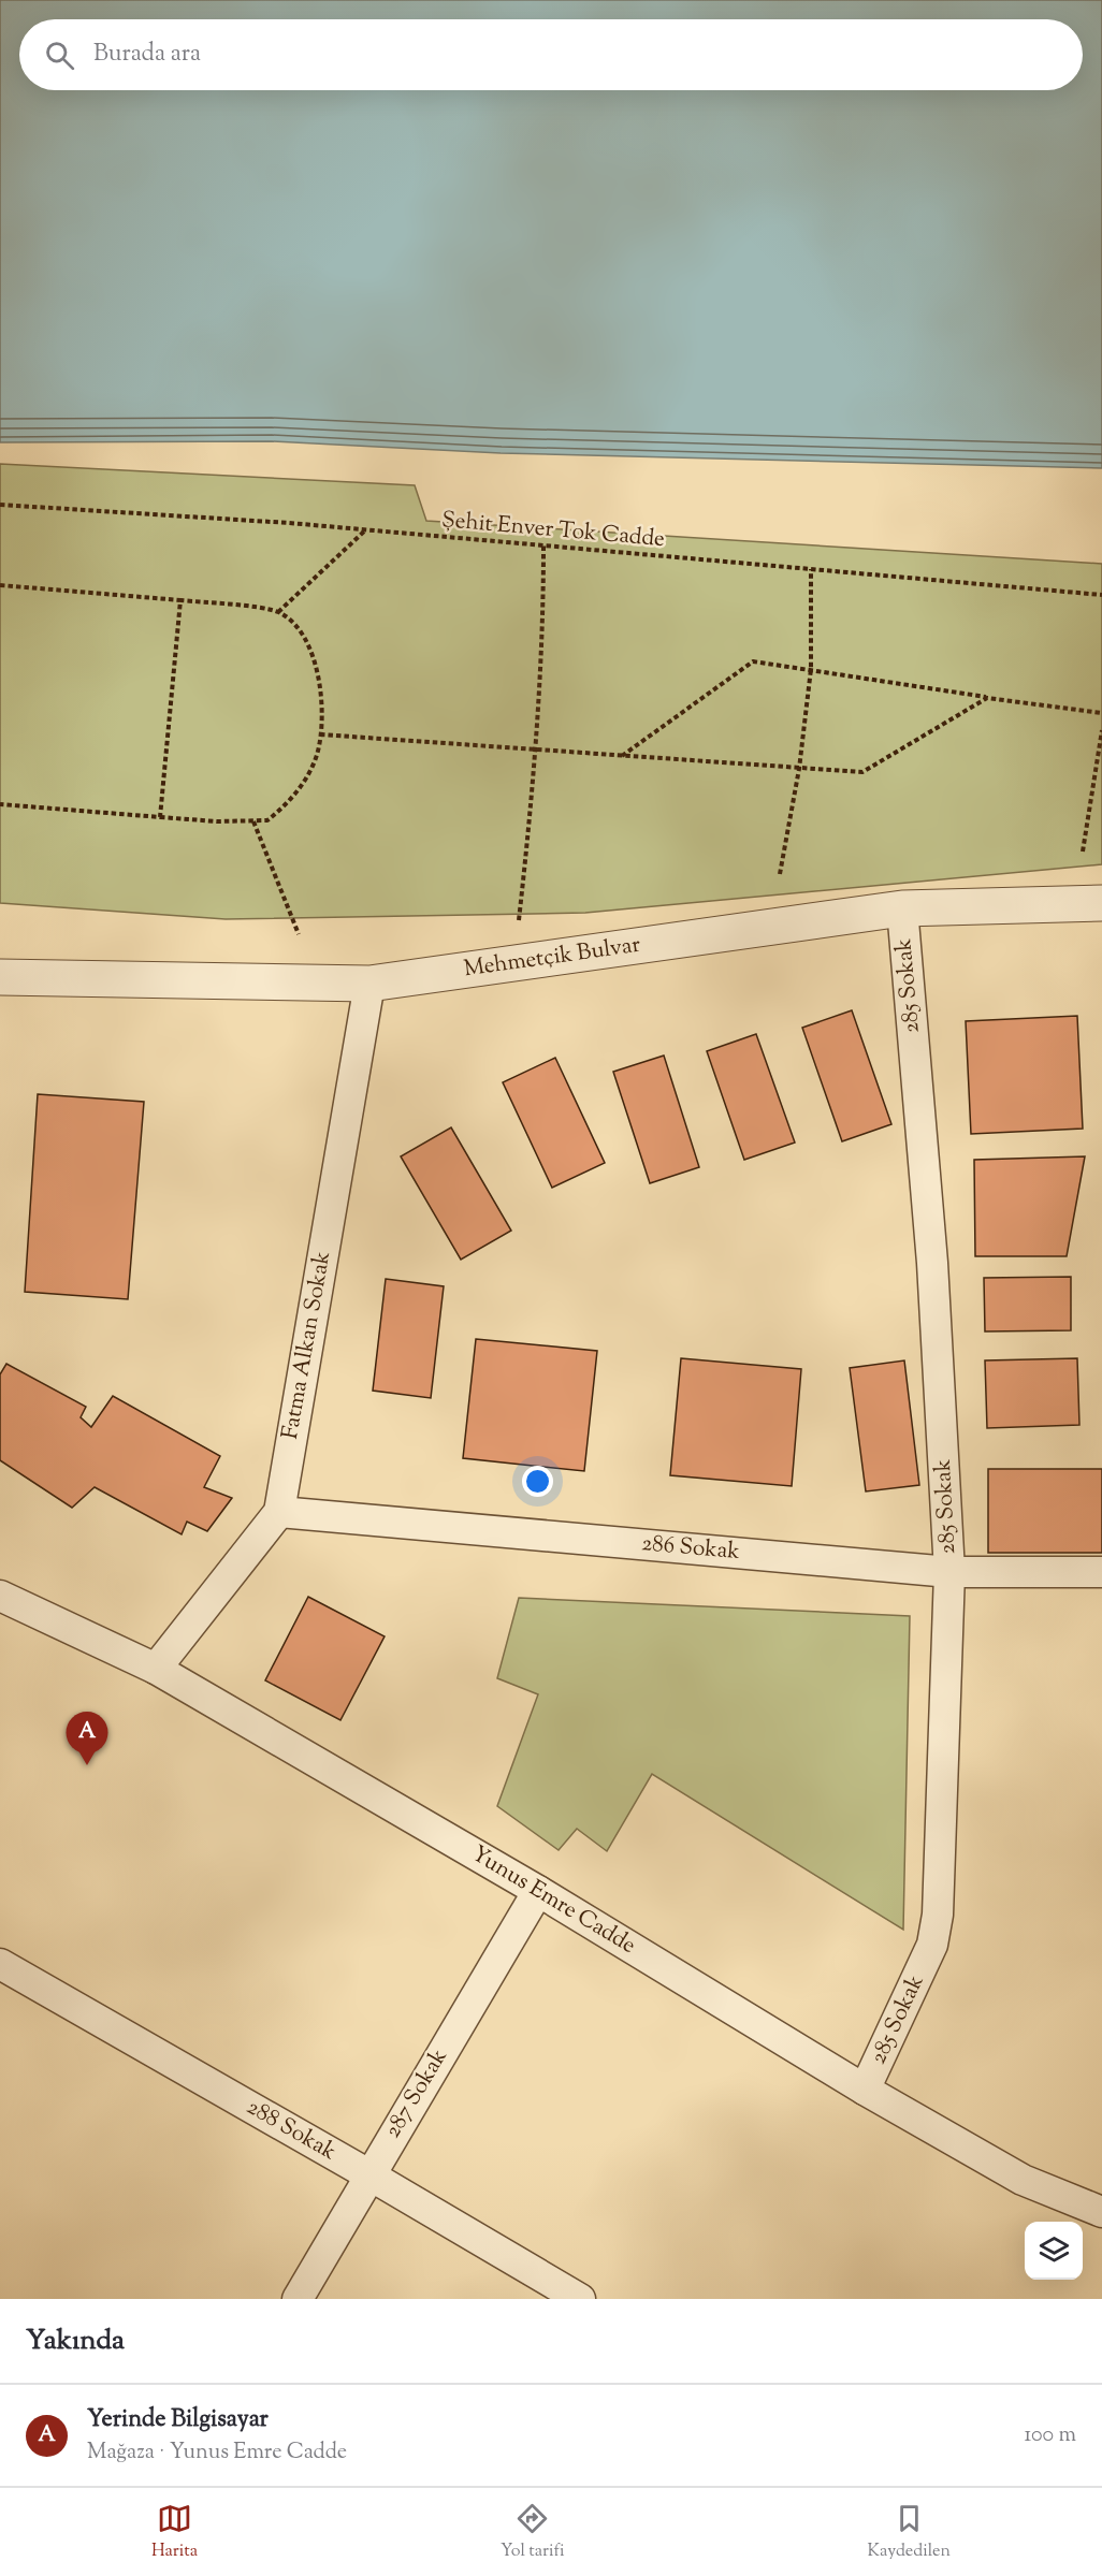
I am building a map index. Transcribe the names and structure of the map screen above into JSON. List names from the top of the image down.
{
  "streets": {
    "street": [
      "Mehmetçik Bulvar",
      "285 Sokak",
      "Fatma Alkan Sokak",
      "286 Sokak",
      "Yunus Emre Cadde",
      "287 Sokak",
      "288 Sokak"
    ],
    "path": ["Şehit Enver Tok Cadde"]
  },
  "crossings": [
    ["Mehmetçik Bulvar", "285 Sokak"],
    ["Mehmetçik Bulvar", "Fatma Alkan Sokak"],
    ["285 Sokak", "286 Sokak"],
    ["285 Sokak", "Yunus Emre Cadde"],
    ["Fatma Alkan Sokak", "286 Sokak"],
    ["Fatma Alkan Sokak", "Yunus Emre Cadde"],
    ["Yunus Emre Cadde", "287 Sokak"],
    ["287 Sokak", "288 Sokak"]
  ],
  "page": {
    "search": "Burada ara",
    "pins": "A",
    "heading": "Yakında",
    "list": [
      {
        "mark": "A",
        "name": "Yerinde Bilgisayar",
        "note": "Mağaza · Yunus Emre Cadde",
        "value": "100 m"
      }
    ],
    "nav": ["Harita", "Yol tarifi", "Kaydedilen"]
  }
}
